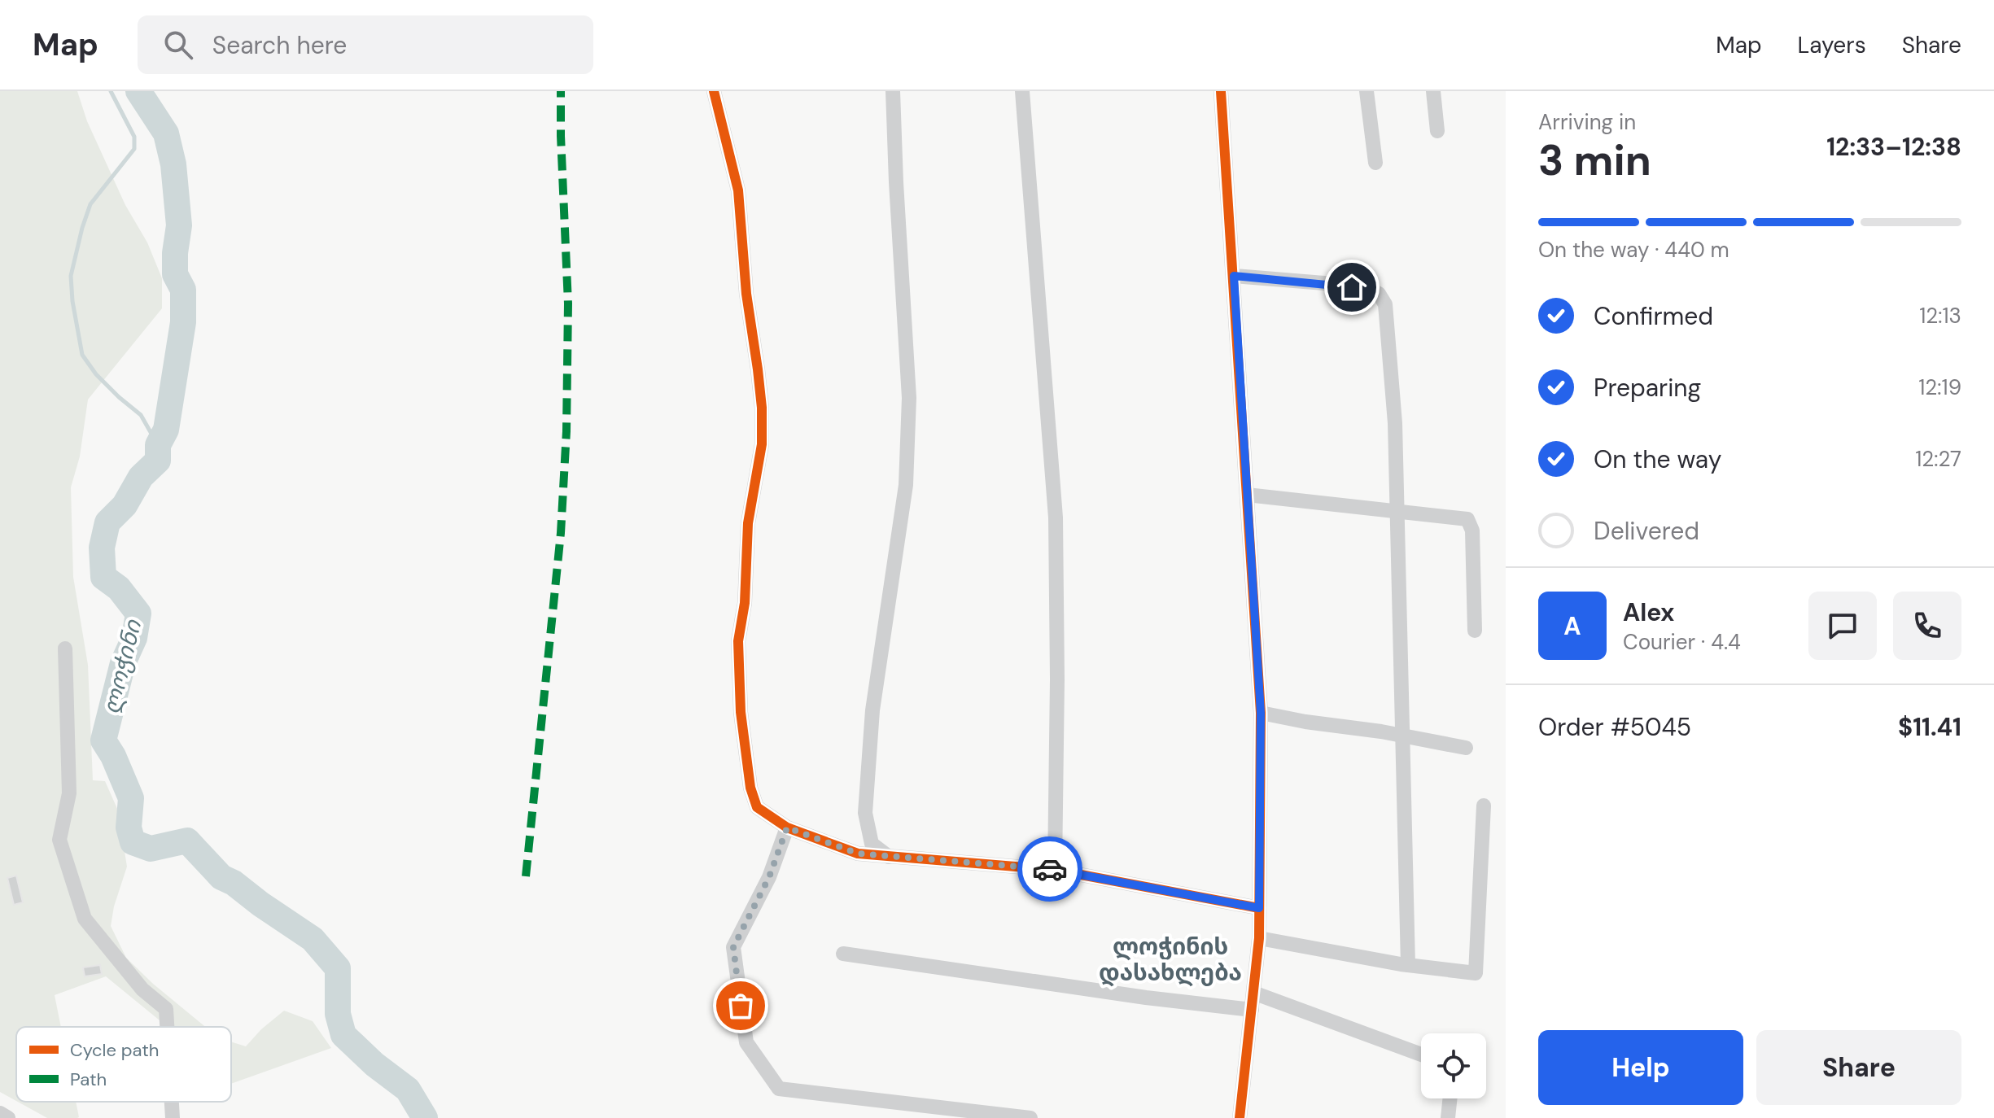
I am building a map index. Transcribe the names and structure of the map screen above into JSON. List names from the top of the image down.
{
  "districts": ["ლოჭინის დასახლება"],
  "water": ["ლოჭინი"],
  "legend": ["Cycle path", "Path"],
  "page": {
    "header": "Map",
    "search": "Search here",
    "nav": ["Map", "Layers", "Share"],
    "heading": ["3 min", "Arriving in", "12:33–12:38"],
    "panel": [
      "Alex",
      "Courier · 4.4",
      "Order #5045",
      "$11.41"
    ],
    "bar": "On the way · 440 m",
    "list": [
      ["Confirmed", "12:13"],
      ["Preparing", "12:19"],
      ["On the way", "12:27"],
      "Delivered"
    ],
    "round": "A",
    "buttons": ["Help", "Share"]
  }
}
